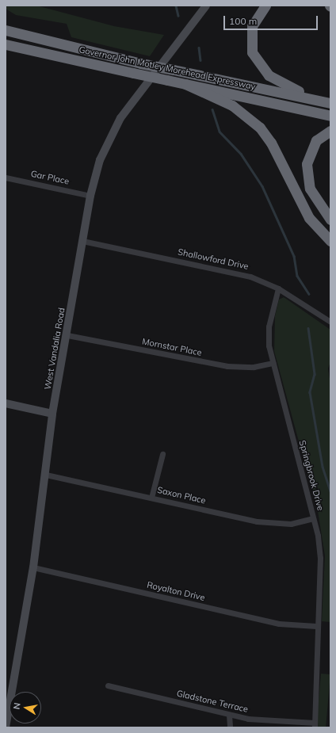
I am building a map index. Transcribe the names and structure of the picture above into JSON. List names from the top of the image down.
{
  "streets": {
    "highway": ["Governor John Motley Morehead Expressway"],
    "main road": ["West Vandalia Road"],
    "street": [
      "Gar Place",
      "Shallowford Drive",
      "Mornstar Place",
      "Springbrook Drive",
      "Saxon Place",
      "Royalton Drive",
      "Gladstone Terrace"
    ]
  },
  "crossings": [
    ["Gar Place", "West Vandalia Road"],
    ["Shallowford Drive", "West Vandalia Road"],
    ["Shallowford Drive", "Springbrook Drive"],
    ["Mornstar Place", "West Vandalia Road"],
    ["Mornstar Place", "Springbrook Drive"],
    ["West Vandalia Road", "Saxon Place"],
    ["West Vandalia Road", "Royalton Drive"],
    ["Springbrook Drive", "Saxon Place"],
    ["Springbrook Drive", "Royalton Drive"],
    ["Springbrook Drive", "Gladstone Terrace"]
  ],
  "scale_bar": "100 m",
  "north": "left"
}
